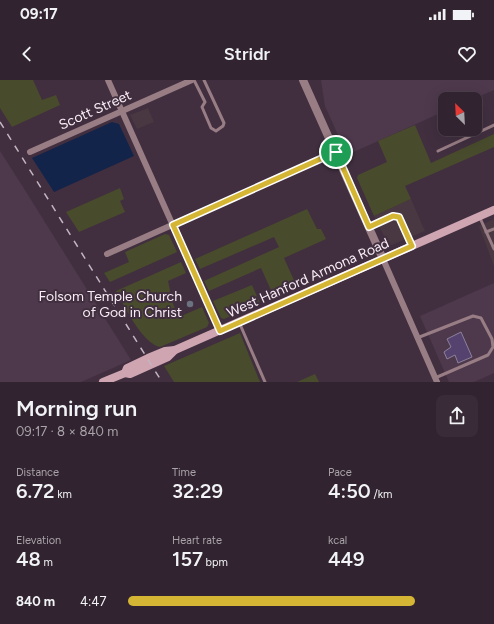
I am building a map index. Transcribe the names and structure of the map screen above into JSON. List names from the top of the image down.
{
  "streets": {
    "main road": ["West Hanford Armona Road"],
    "street": ["Scott Street"]
  },
  "places": ["Folsom Temple Church of God in Christ"],
  "north": "top left",
  "page": {
    "status": "09:17",
    "header": "Stridr",
    "heading": ["Morning run", "09:17 · 8 × 840 m"],
    "stats": [
      ["Distance", "6.72 km"],
      ["Time", "32:29"],
      ["Pace", "4:50 /km"],
      ["Elevation", "48 m"],
      ["Heart rate", "157 bpm"],
      ["kcal", "449"]
    ],
    "list": [
      {
        "name": "840 m",
        "note": "4:47"
      }
    ]
  }
}
